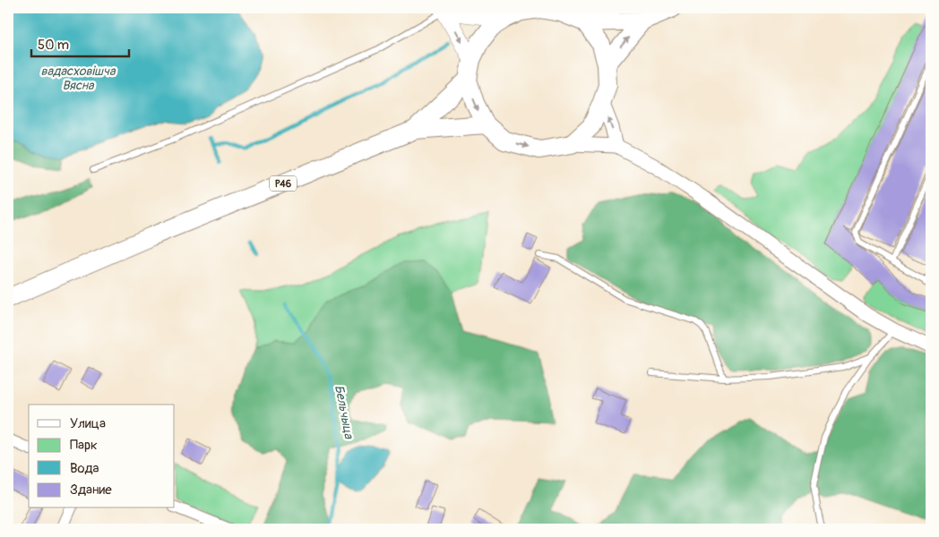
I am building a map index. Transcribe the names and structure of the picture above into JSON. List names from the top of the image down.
{
  "streets": {
    "main road": ["Р46"]
  },
  "water": ["вадасховішча Вясна", "Бельчыца"],
  "legend": [
    "Улица",
    "Парк",
    "Вода",
    "Здание"
  ],
  "scale_bar": "50 m"
}
